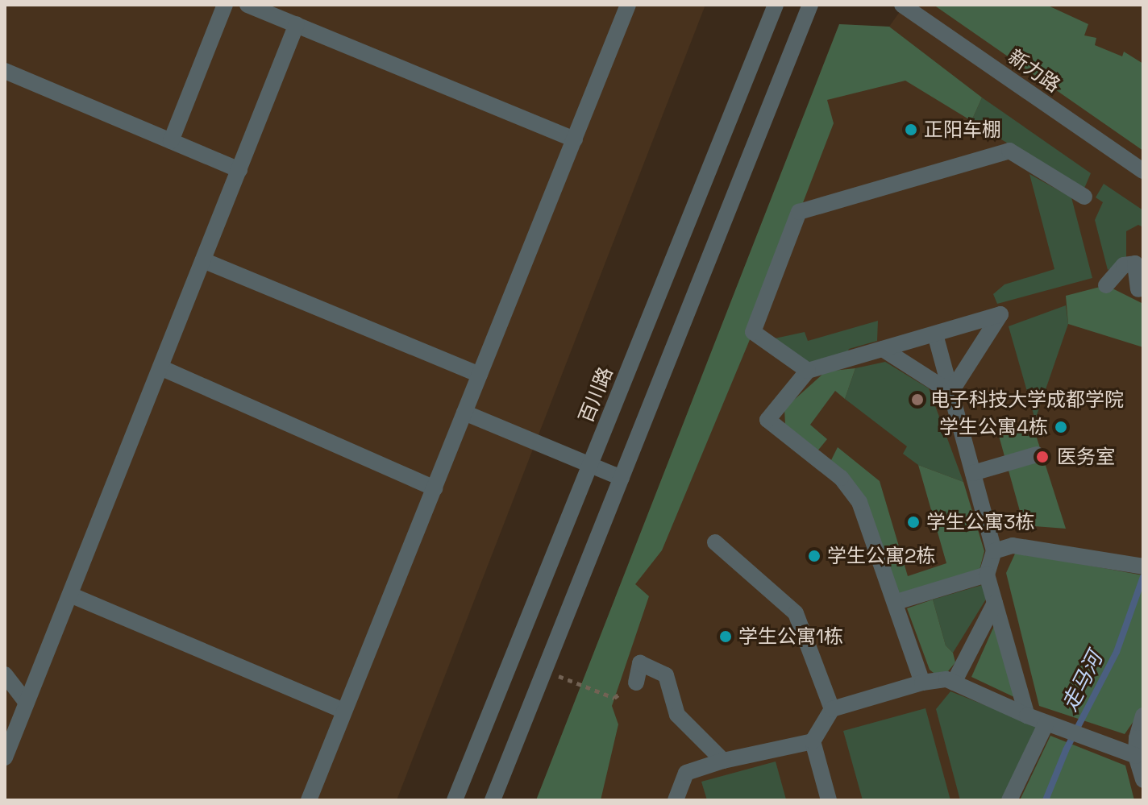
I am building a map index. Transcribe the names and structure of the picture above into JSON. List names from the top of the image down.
{
  "streets": {
    "street": ["新力路", "百川路"]
  },
  "water": ["走马河"],
  "places": [
    "正阳车棚",
    "电子科技大学成都学院",
    "学生公寓4栋",
    "医务室",
    "学生公寓3栋",
    "学生公寓2栋",
    "学生公寓1栋"
  ]
}
